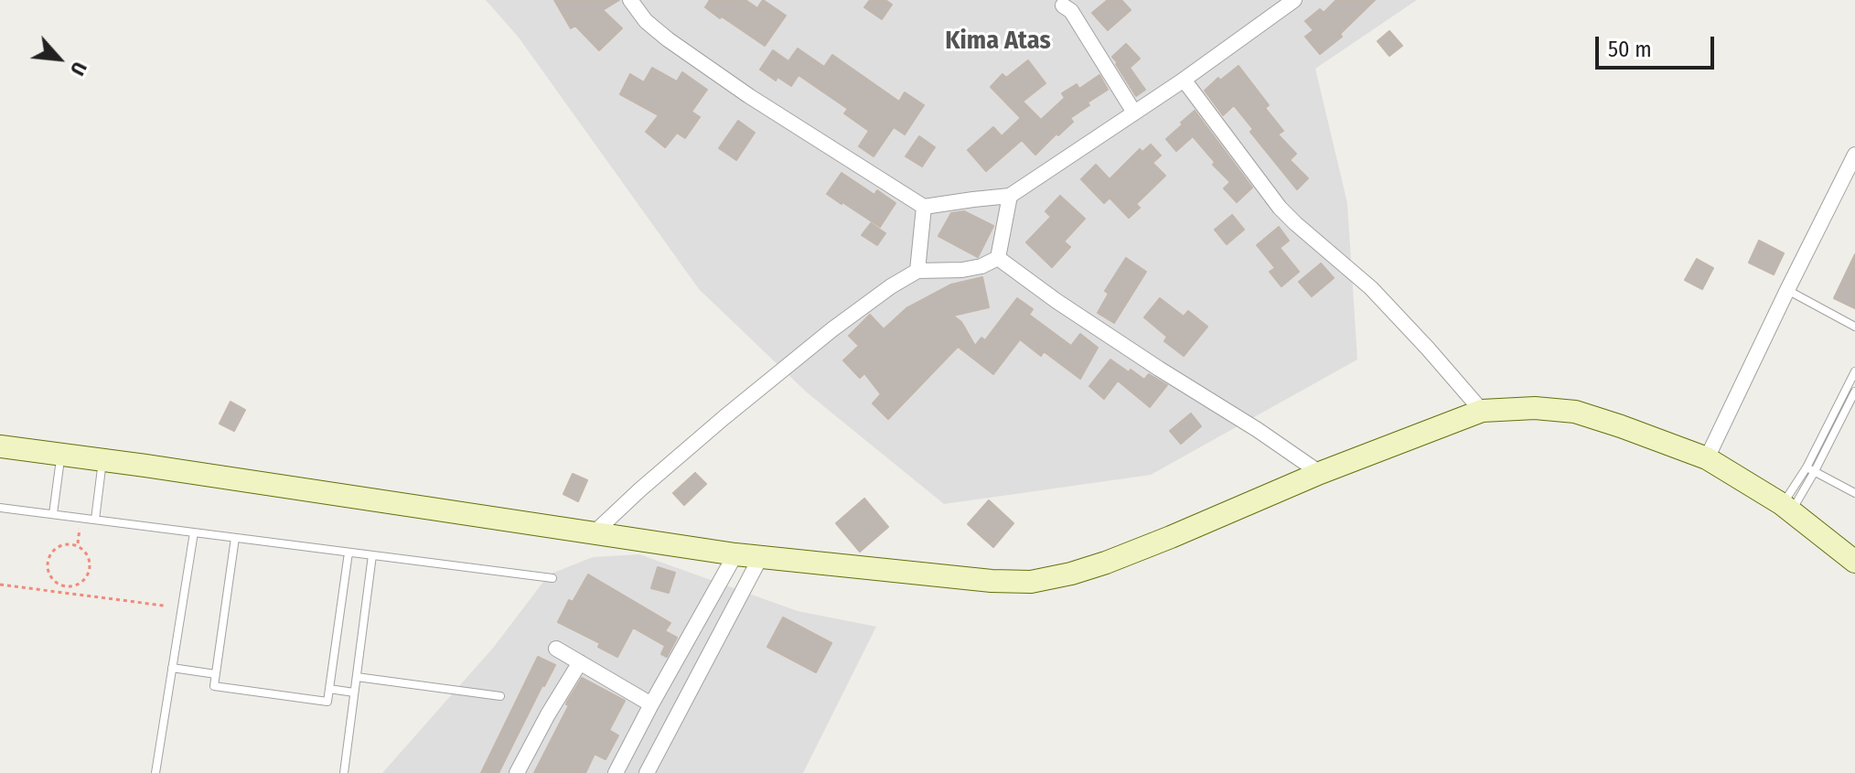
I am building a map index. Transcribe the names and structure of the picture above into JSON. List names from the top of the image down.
{
  "districts": ["Kima Atas"],
  "scale_bar": "50 m",
  "north": "bottom right"
}
